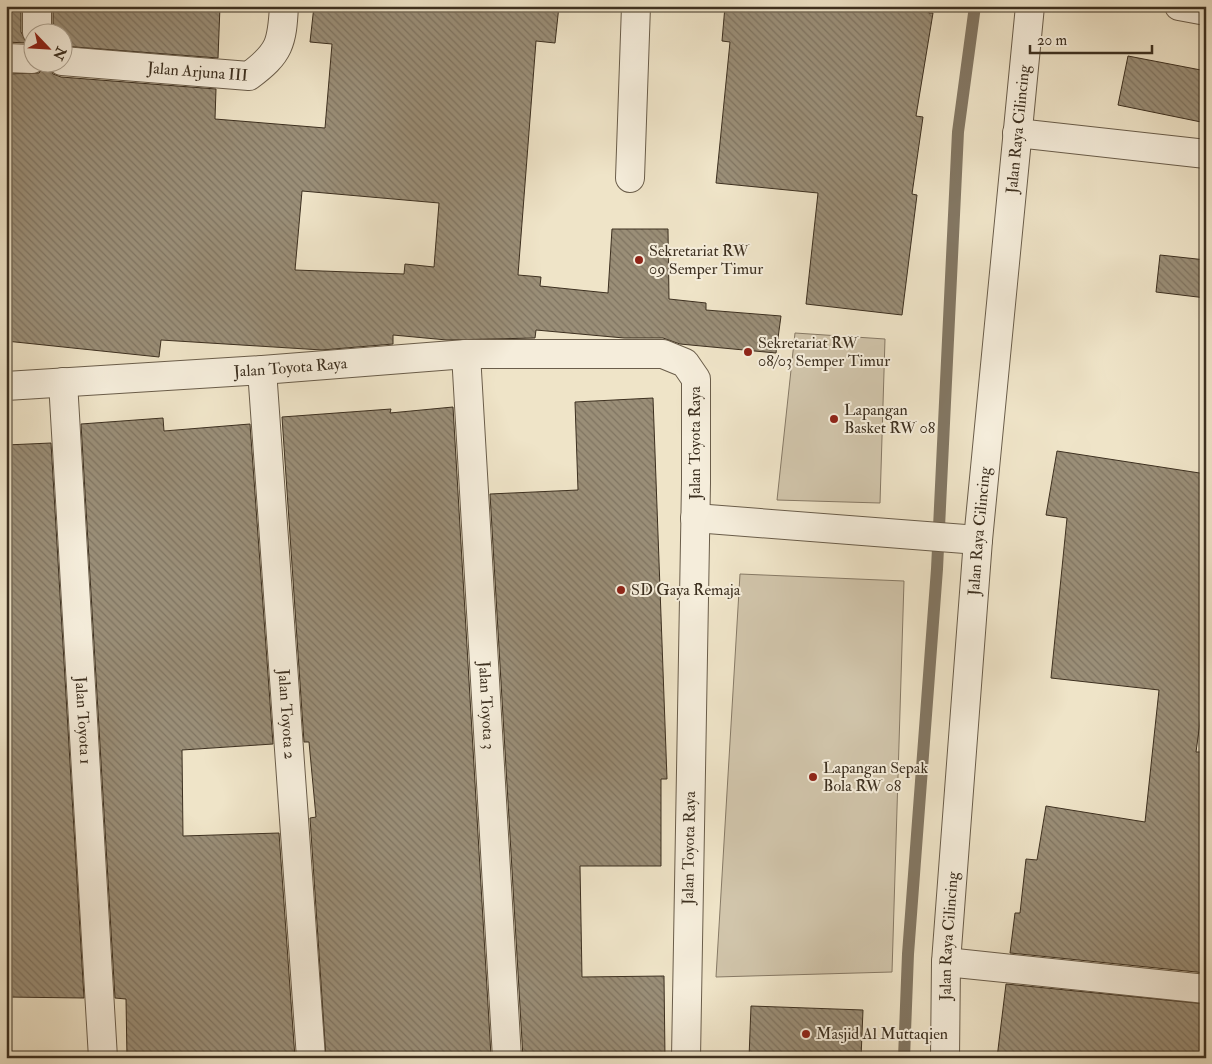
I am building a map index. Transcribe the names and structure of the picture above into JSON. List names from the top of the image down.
{
  "streets": {
    "street": [
      "Jalan Arjuna III",
      "Jalan Raya Cilincing",
      "Jalan Toyota Raya",
      "Jalan Toyota 3",
      "Jalan Toyota 2",
      "Jalan Toyota 1"
    ]
  },
  "crossings": [
    ["Jalan Toyota Raya", "Jalan Toyota 3"],
    ["Jalan Toyota Raya", "Jalan Toyota 2"],
    ["Jalan Toyota Raya", "Jalan Toyota 1"]
  ],
  "places": [
    "Sekretariat RW 09 Semper Timur",
    "Sekretariat RW 08/03 Semper Timur",
    "Lapangan Basket RW 08",
    "SD Gaya Remaja",
    "Lapangan Sepak Bola RW 08",
    "Masjid Al Muttaqien"
  ],
  "scale_bar": "20 m",
  "north": "bottom right"
}
